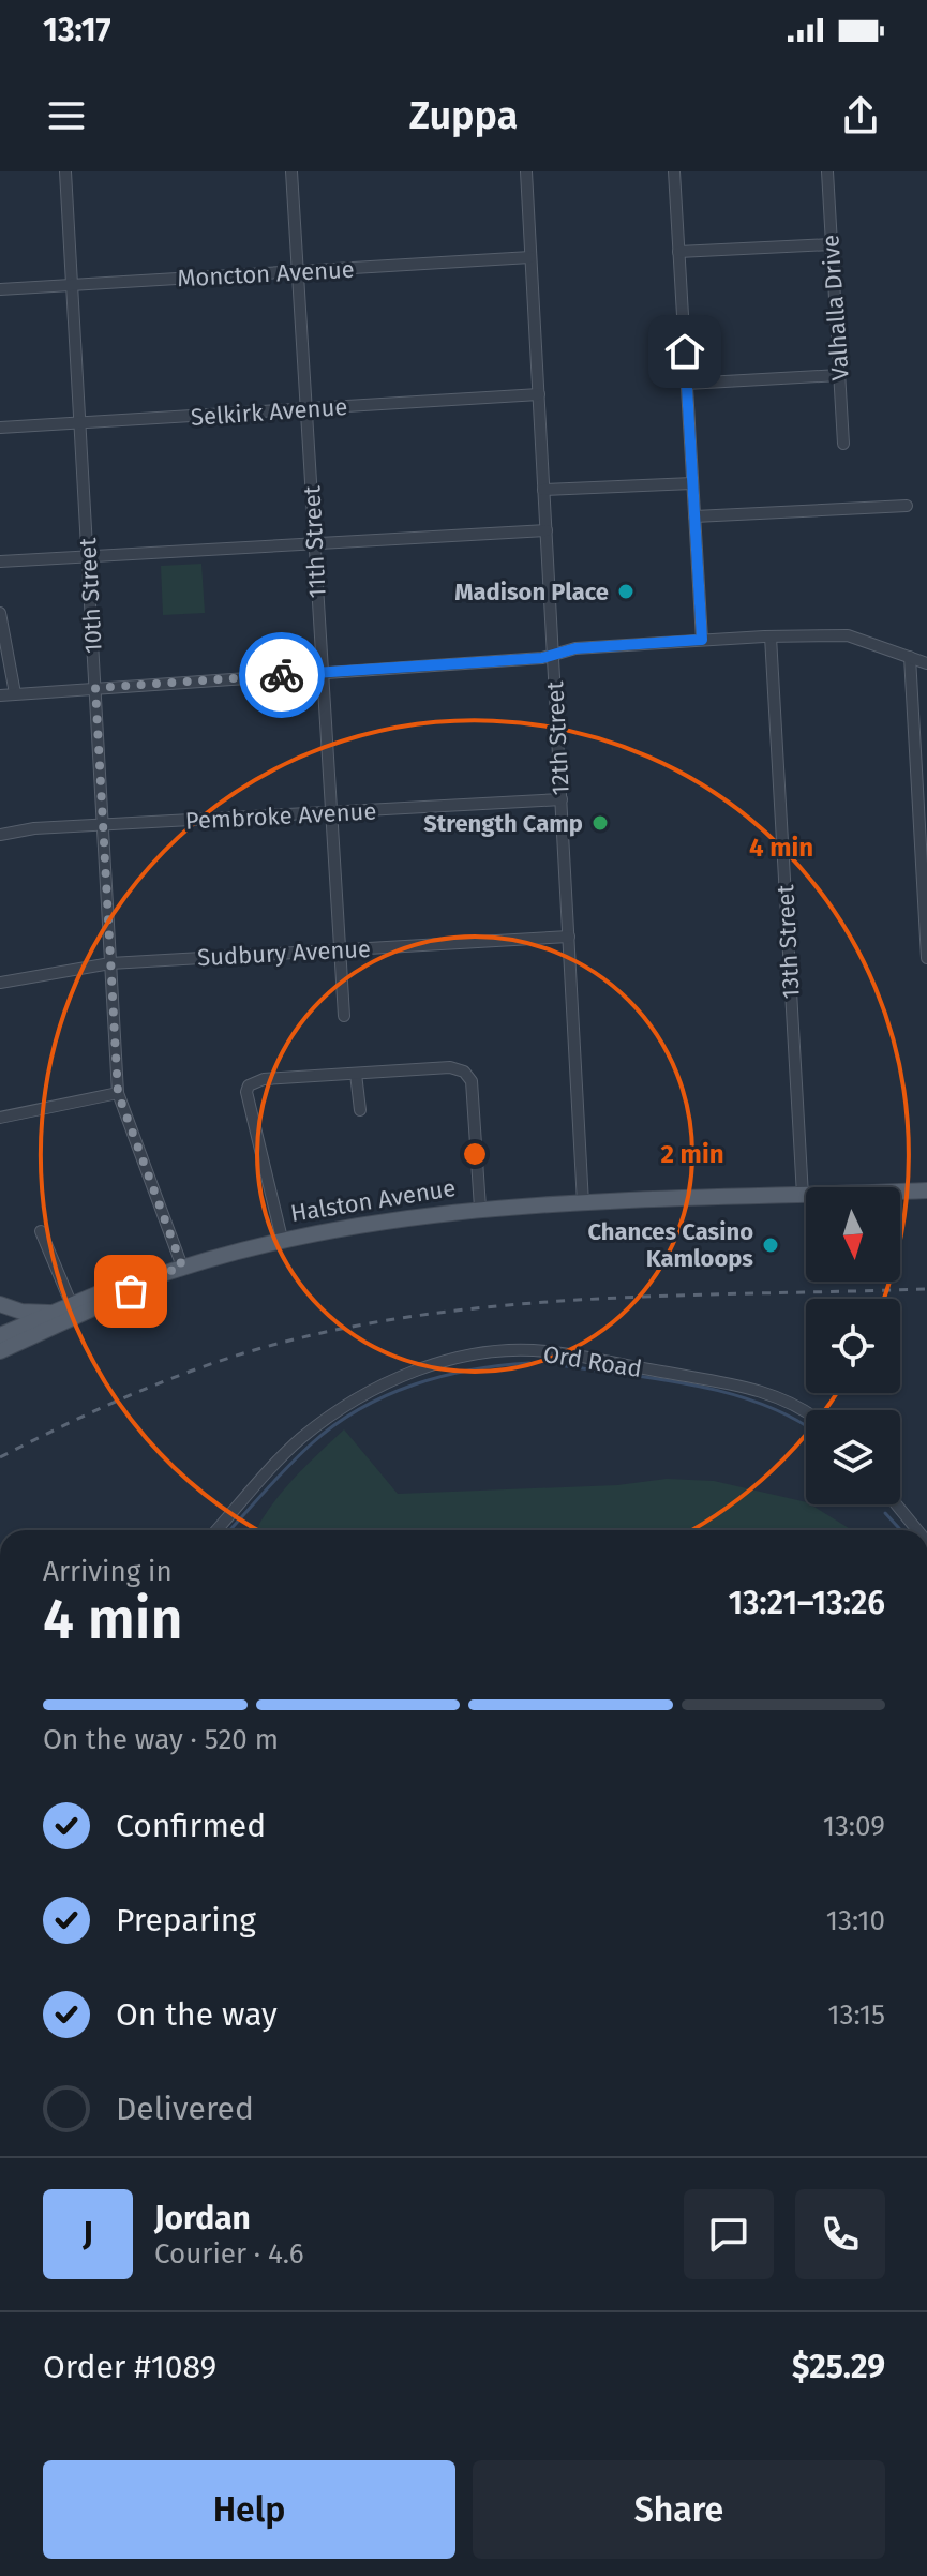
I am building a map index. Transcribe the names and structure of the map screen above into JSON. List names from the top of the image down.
{
  "streets": {
    "main road": ["Halston Avenue"],
    "street": [
      "Moncton Avenue",
      "Valhalla Drive",
      "Selkirk Avenue",
      "11th Street",
      "10th Street",
      "12th Street",
      "Pembroke Avenue",
      "13th Street",
      "Sudbury Avenue",
      "Ord Road"
    ]
  },
  "crossings": [
    ["Moncton Avenue", "11th Street"],
    ["Moncton Avenue", "10th Street"],
    ["Moncton Avenue", "12th Street"],
    ["Selkirk Avenue", "11th Street"],
    ["Selkirk Avenue", "10th Street"],
    ["Selkirk Avenue", "12th Street"],
    ["11th Street", "Pembroke Avenue"],
    ["11th Street", "Sudbury Avenue"],
    ["10th Street", "Pembroke Avenue"],
    ["10th Street", "Sudbury Avenue"],
    ["10th Street", "Halston Avenue"],
    ["12th Street", "Pembroke Avenue"],
    ["12th Street", "Sudbury Avenue"],
    ["12th Street", "Halston Avenue"],
    ["13th Street", "Halston Avenue"]
  ],
  "places": ["Madison Place", "Strength Camp", "Chances Casino Kamloops"],
  "north": "bottom",
  "page": {
    "status": "13:17",
    "header": "Zuppa",
    "heading": ["4 min", "Arriving in", "13:21–13:26"],
    "panel": [
      "Jordan",
      "Courier · 4.6",
      "Order #1089",
      "$25.29"
    ],
    "bar": "On the way · 520 m",
    "list": [
      ["Confirmed", "13:09"],
      ["Preparing", "13:10"],
      ["On the way", "13:15"],
      "Delivered"
    ],
    "round": "J",
    "buttons": ["Help", "Share"]
  },
  "rings": ["4 min", "2 min"]
}
